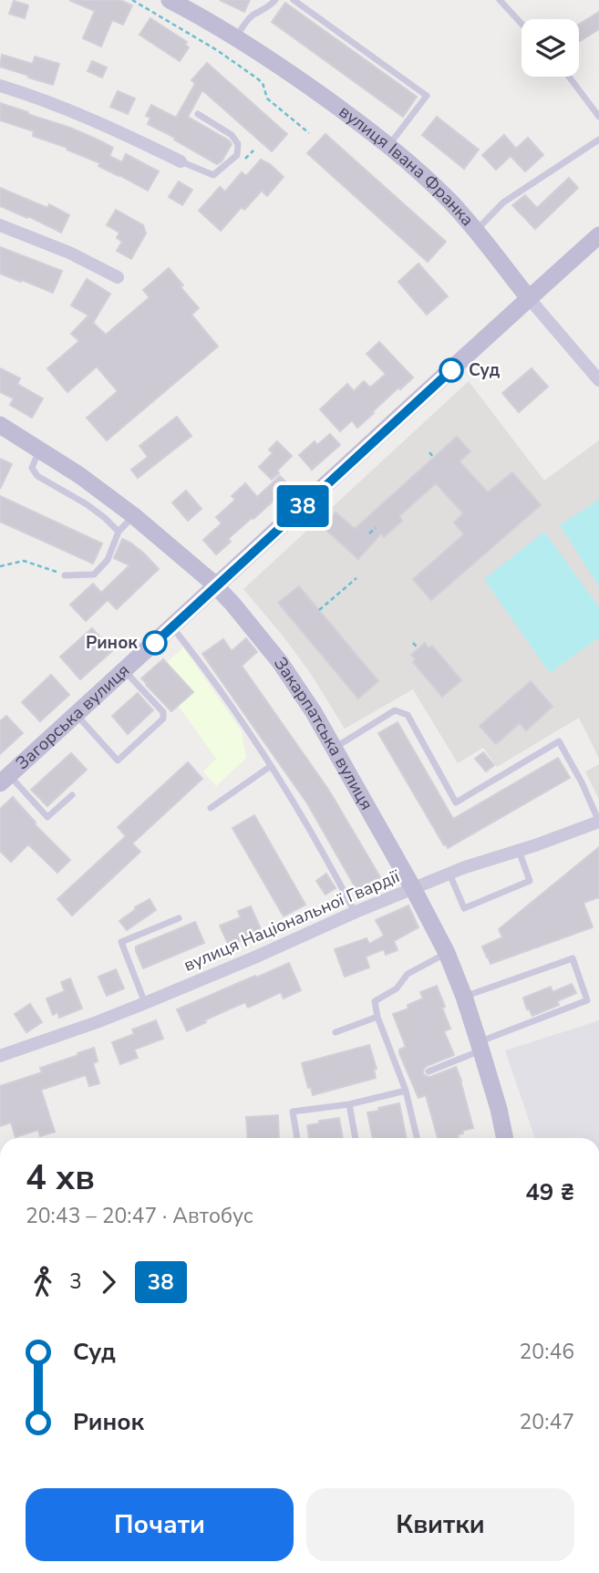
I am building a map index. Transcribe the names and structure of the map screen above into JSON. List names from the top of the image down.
{
  "streets": {
    "street": [
      "вулиця Івана Франка",
      "Загорська вулиця",
      "Закарпатська вулиця",
      "вулиця Національної Гвардії"
    ]
  },
  "crossings": [
    ["вулиця Івана Франка", "Загорська вулиця"],
    ["Загорська вулиця", "Закарпатська вулиця"],
    ["Закарпатська вулиця", "вулиця Національної Гвардії"]
  ],
  "places": ["Суд", "Ринок"],
  "lines": ["bus line 38"],
  "page": {
    "on_map": "38",
    "heading": ["4 хв", "20:43 – 20:47 · Автобус", "49 ₴"],
    "legs": ["3", "38"],
    "list": [
      {
        "name": "Суд",
        "value": "20:46"
      },
      {
        "name": "Ринок",
        "value": "20:47"
      }
    ],
    "buttons": ["Почати", "Квитки"]
  }
}
